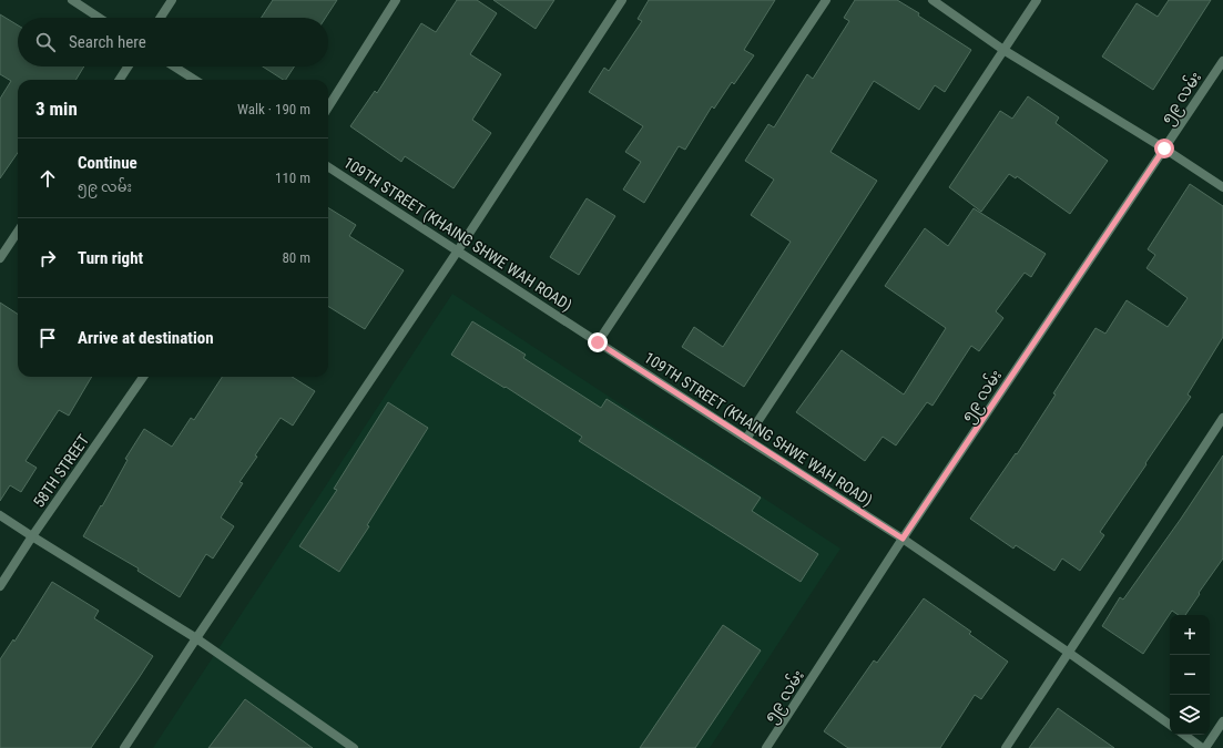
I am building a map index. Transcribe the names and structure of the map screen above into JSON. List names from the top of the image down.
{
  "streets": {
    "street": ["၅၉ လမ်း", "109TH STREET (KHAING SHWE WAH ROAD)", "58TH STREET"]
  },
  "crossings": [
    ["၅၉ လမ်း", "109TH STREET (KHAING SHWE WAH ROAD)"]
  ],
  "page": {
    "search": "Search here",
    "heading": ["3 min", "Walk · 190 m"],
    "list": [
      ["Continue", "၅၉ လမ်း", "110 m"],
      ["Turn right", "80 m"],
      "Arrive at destination"
    ],
    "map_buttons": ["+", "−"]
  }
}
